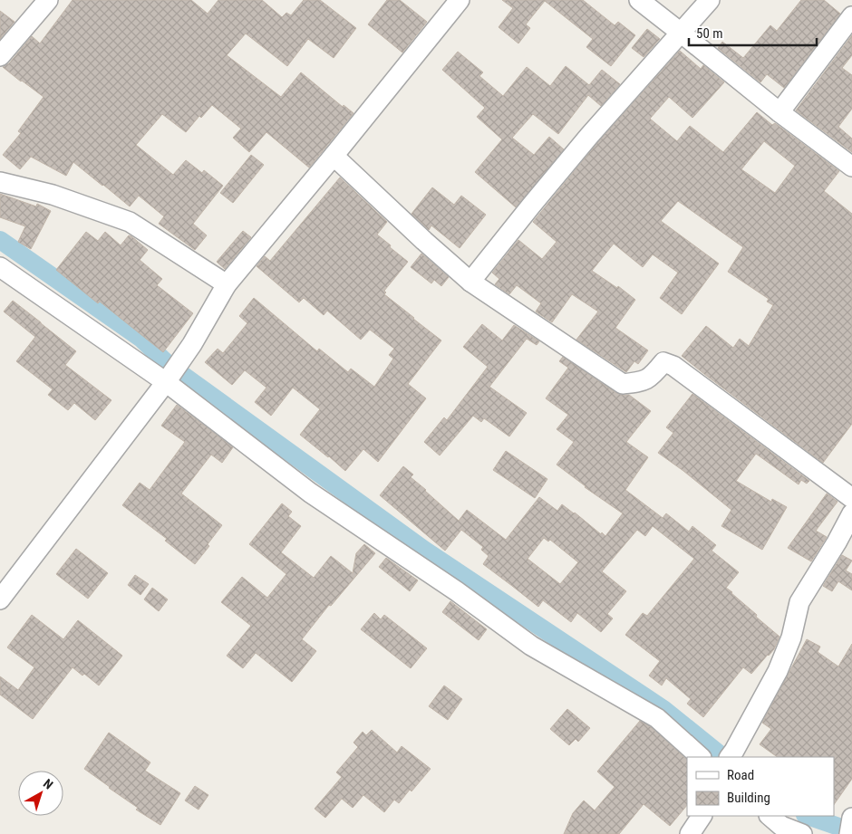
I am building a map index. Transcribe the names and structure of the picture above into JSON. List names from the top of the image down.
{
  "legend": ["Road", "Building"],
  "scale_bar": "50 m",
  "north": "top right"
}
